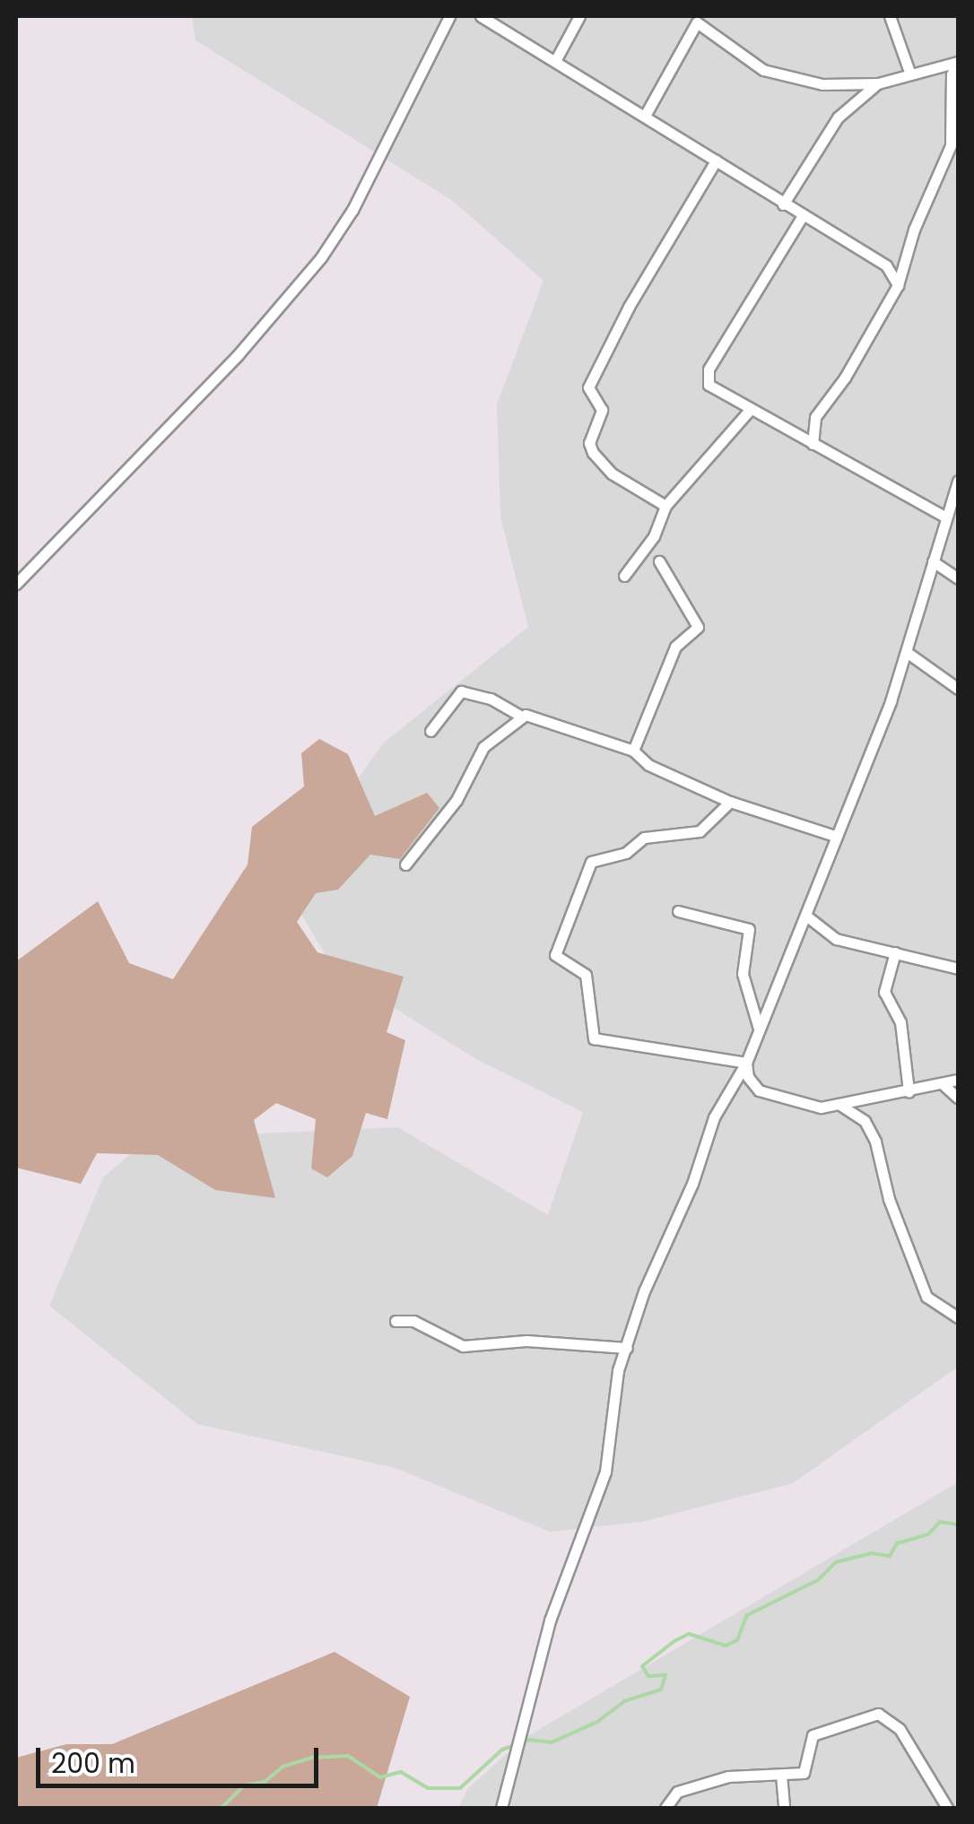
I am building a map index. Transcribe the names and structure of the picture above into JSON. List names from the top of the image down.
{
  "scale_bar": "200 m"
}
